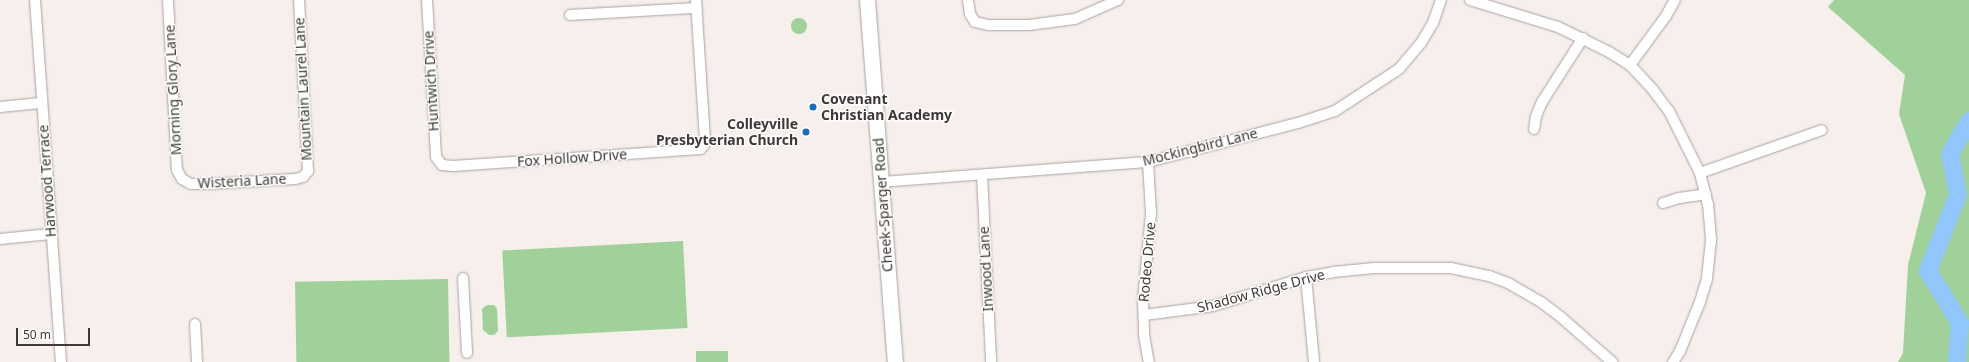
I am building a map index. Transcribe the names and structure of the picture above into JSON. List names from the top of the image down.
{
  "streets": {
    "main road": ["Cheek-Sparger Road"],
    "street": [
      "Huntwich Drive",
      "Mountain Laurel Lane",
      "Morning Glory Lane",
      "Mockingbird Lane",
      "Fox Hollow Drive",
      "Harwood Terrace",
      "Wisteria Lane",
      "Rodeo Drive",
      "Inwood Lane",
      "Shadow Ridge Drive"
    ]
  },
  "crossings": [
    ["Huntwich Drive", "Fox Hollow Drive"],
    ["Mountain Laurel Lane", "Wisteria Lane"],
    ["Morning Glory Lane", "Wisteria Lane"],
    ["Mockingbird Lane", "Cheek-Sparger Road"],
    ["Mockingbird Lane", "Rodeo Drive"],
    ["Mockingbird Lane", "Inwood Lane"],
    ["Rodeo Drive", "Shadow Ridge Drive"]
  ],
  "places": ["Covenant Christian Academy", "Colleyville Presbyterian Church"],
  "scale_bar": "50 m"
}
